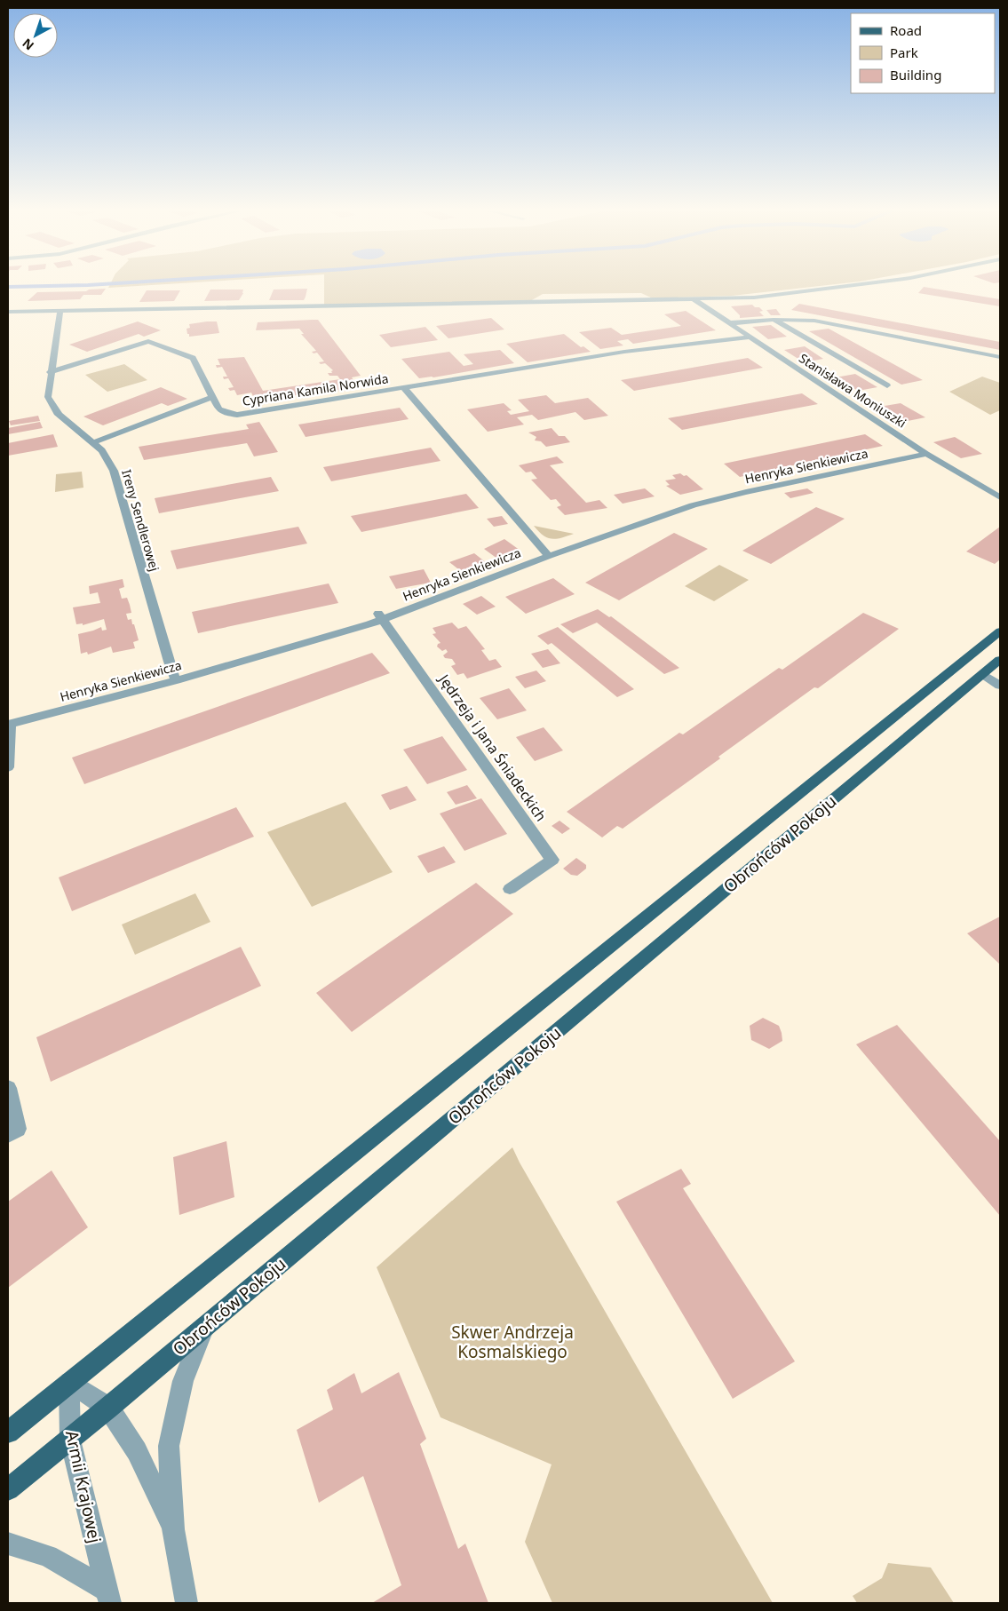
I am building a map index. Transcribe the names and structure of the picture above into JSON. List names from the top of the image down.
{
  "streets": {
    "main road": ["Obrońców Pokoju"],
    "street": [
      "Cypriana Kamila Norwida",
      "Stanisława Moniuszki",
      "Henryka Sienkiewicza",
      "Ireny Sendlerowej",
      "Jędrzeja i Jana Śniadeckich",
      "Armii Krajowej"
    ]
  },
  "crossings": [
    ["Cypriana Kamila Norwida", "Henryka Sienkiewicza"],
    ["Cypriana Kamila Norwida", "Ireny Sendlerowej"],
    ["Stanisława Moniuszki", "Henryka Sienkiewicza"],
    ["Henryka Sienkiewicza", "Ireny Sendlerowej"],
    ["Henryka Sienkiewicza", "Jędrzeja i Jana Śniadeckich"],
    ["Obrońców Pokoju", "Armii Krajowej"]
  ],
  "parks": ["Skwer Andrzeja Kosmalskiego"],
  "legend": ["Road", "Park", "Building"],
  "north": "bottom left"
}
